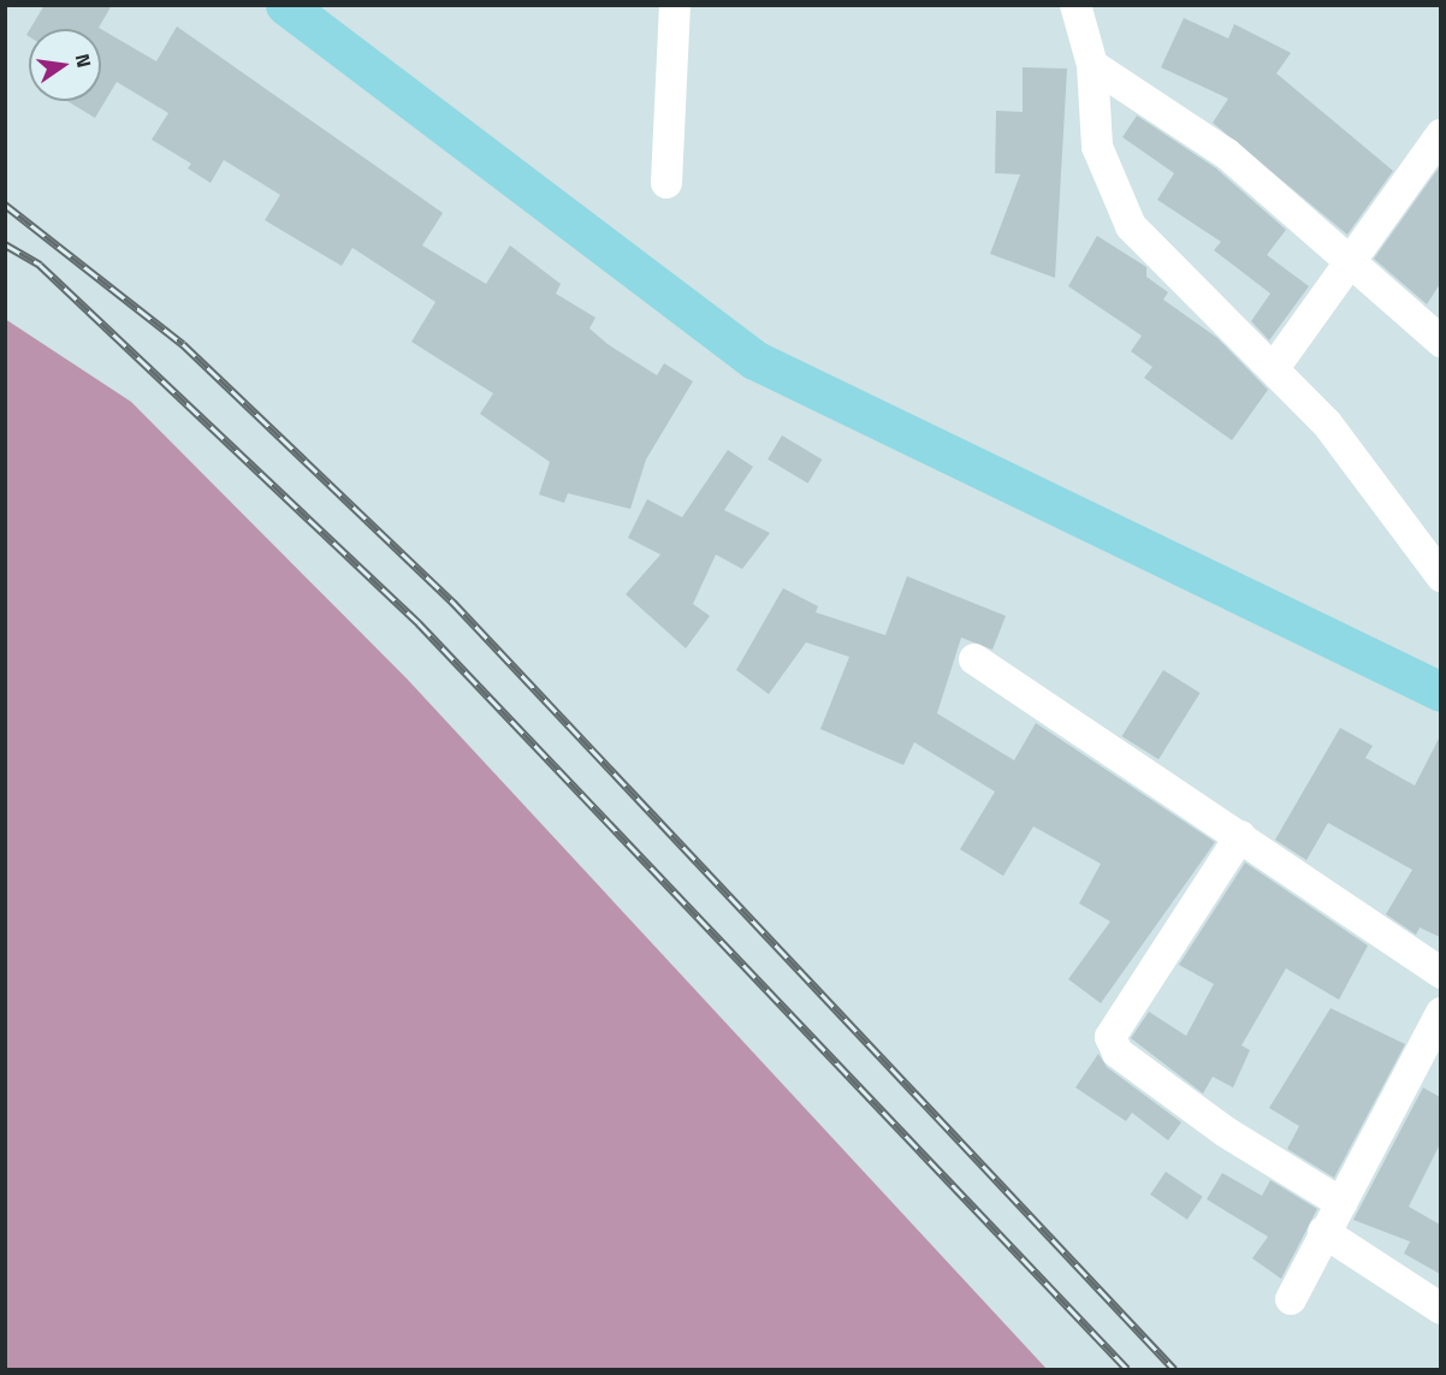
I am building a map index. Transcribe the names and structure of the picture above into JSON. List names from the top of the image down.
{
  "north": "right"
}
